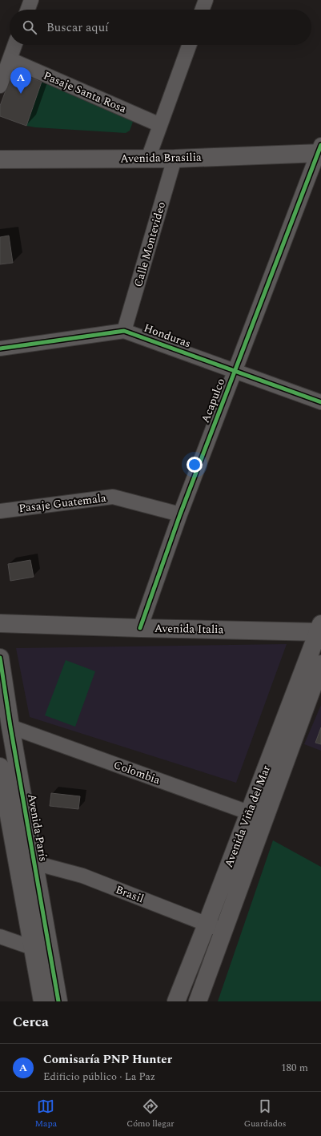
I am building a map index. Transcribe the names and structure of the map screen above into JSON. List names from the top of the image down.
{
  "streets": {
    "street": [
      "Pasaje Santa Rosa",
      "Avenida Brasilia",
      "Calle Montevideo",
      "Honduras",
      "Acapulco",
      "Pasaje Guatemala",
      "Avenida Italia",
      "Colombia",
      "Avenida Viña del Mar",
      "Avenida París",
      "Brasil"
    ]
  },
  "crossings": [
    ["Avenida Brasilia", "Calle Montevideo"],
    ["Avenida Brasilia", "Acapulco"],
    ["Calle Montevideo", "Honduras"],
    ["Honduras", "Acapulco"],
    ["Acapulco", "Pasaje Guatemala"],
    ["Acapulco", "Avenida Italia"],
    ["Avenida Italia", "Avenida Viña del Mar"],
    ["Colombia", "Avenida Viña del Mar"],
    ["Colombia", "Avenida París"],
    ["Avenida Viña del Mar", "Brasil"],
    ["Avenida París", "Brasil"]
  ],
  "page": {
    "search": "Buscar aquí",
    "pins": "A",
    "heading": "Cerca",
    "list": [
      {
        "mark": "A",
        "name": "Comisaría PNP Hunter",
        "note": "Edificio público · La Paz",
        "value": "180 m"
      }
    ],
    "nav": ["Mapa", "Cómo llegar", "Guardados"]
  }
}
